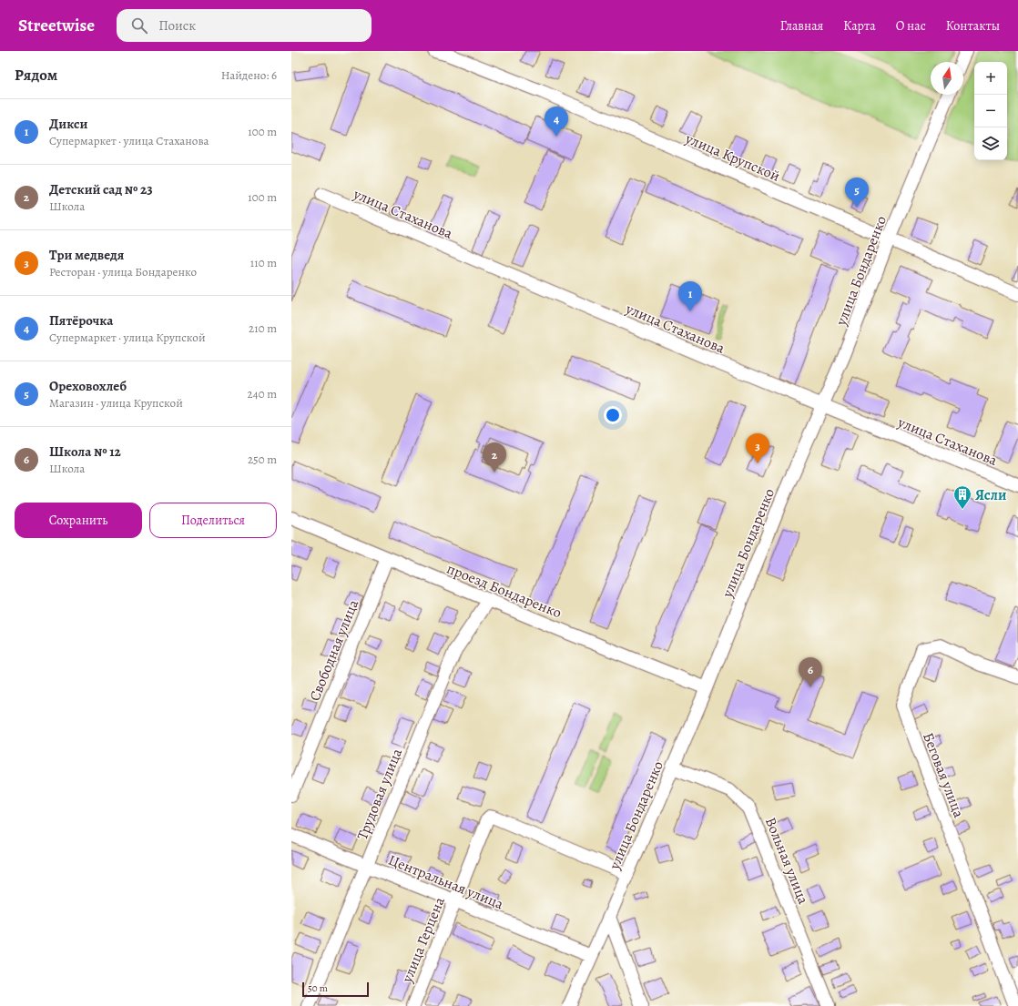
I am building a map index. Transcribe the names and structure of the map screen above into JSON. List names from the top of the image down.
{
  "streets": {
    "street": [
      "улица Крупской",
      "улица Стаханова",
      "улица Бондаренко",
      "проезд Бондаренко",
      "Свободная улица",
      "Беговая улица",
      "Трудовая улица",
      "Вольная улица",
      "Центральная улица",
      "улица Герцена"
    ]
  },
  "crossings": [
    ["улица Крупской", "улица Бондаренко"],
    ["улица Стаханова", "улица Бондаренко"],
    ["улица Бондаренко", "проезд Бондаренко"],
    ["улица Бондаренко", "Вольная улица"],
    ["улица Бондаренко", "Центральная улица"],
    ["улица Бондаренко", "улица Герцена"],
    ["проезд Бондаренко", "Свободная улица"],
    ["проезд Бондаренко", "Трудовая улица"],
    ["Трудовая улица", "Центральная улица"],
    ["Центральная улица", "улица Герцена"]
  ],
  "places": {
    "building": ["Ясли"]
  },
  "scale_bar": "50 m",
  "north": "top",
  "page": {
    "header": "Streetwise",
    "search": "Поиск",
    "nav": [
      "Главная",
      "Карта",
      "О нас",
      "Контакты"
    ],
    "heading": ["Рядом", "Найдено: 6"],
    "map_buttons": ["+", "−"],
    "list": [
      {
        "mark": "1",
        "name": "Дикси",
        "note": "Супермаркет · улица Стаханова",
        "value": "100 m"
      },
      {
        "mark": "2",
        "name": "Детский сад № 23",
        "note": "Школа",
        "value": "100 m"
      },
      {
        "mark": "3",
        "name": "Три медведя",
        "note": "Ресторан · улица Бондаренко",
        "value": "110 m"
      },
      {
        "mark": "4",
        "name": "Пятёрочка",
        "note": "Супермаркет · улица Крупской",
        "value": "210 m"
      },
      {
        "mark": "5",
        "name": "Ореховохлеб",
        "note": "Магазин · улица Крупской",
        "value": "240 m"
      },
      {
        "mark": "6",
        "name": "Школа № 12",
        "note": "Школа",
        "value": "250 m"
      }
    ],
    "pins": [
      "4",
      "5",
      "1",
      "3",
      "2",
      "6"
    ],
    "buttons": ["Сохранить", "Поделиться"],
    "scale": "50 m"
  }
}
